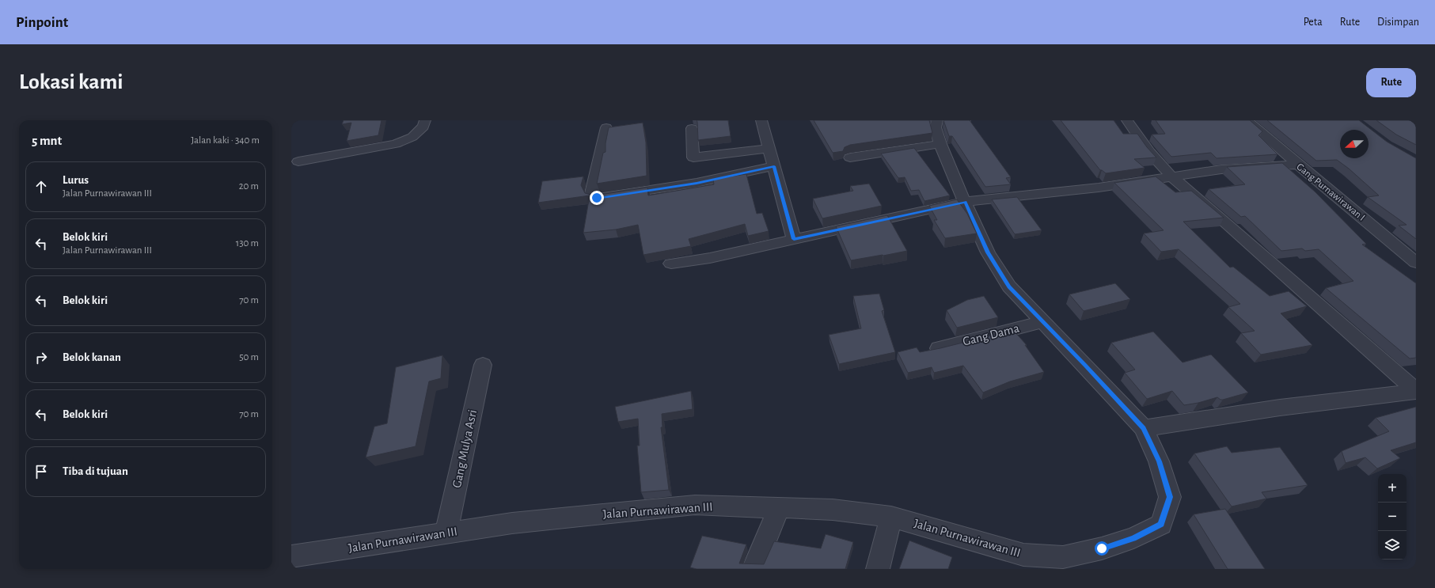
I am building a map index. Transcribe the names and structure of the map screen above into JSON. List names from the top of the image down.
{
  "streets": {
    "street": [
      "Gang Purnawirawan I",
      "Gang Dama",
      "Gang Mulya Asri",
      "Jalan Purnawirawan III"
    ]
  },
  "crossings": [
    ["Gang Dama", "Jalan Purnawirawan III"],
    ["Gang Mulya Asri", "Jalan Purnawirawan III"]
  ],
  "north": "left",
  "page": {
    "header": "Pinpoint",
    "nav": ["Peta", "Rute", "Disimpan"],
    "buttons": "Rute",
    "title": "Lokasi kami",
    "heading": ["5 mnt", "Jalan kaki · 340 m"],
    "list": [
      ["Lurus", "Jalan Purnawirawan III", "20 m"],
      ["Belok kiri", "Jalan Purnawirawan III", "130 m"],
      ["Belok kiri", "70 m"],
      ["Belok kanan", "50 m"],
      ["Belok kiri", "70 m"],
      "Tiba di tujuan"
    ],
    "map_buttons": ["+", "−"]
  }
}
